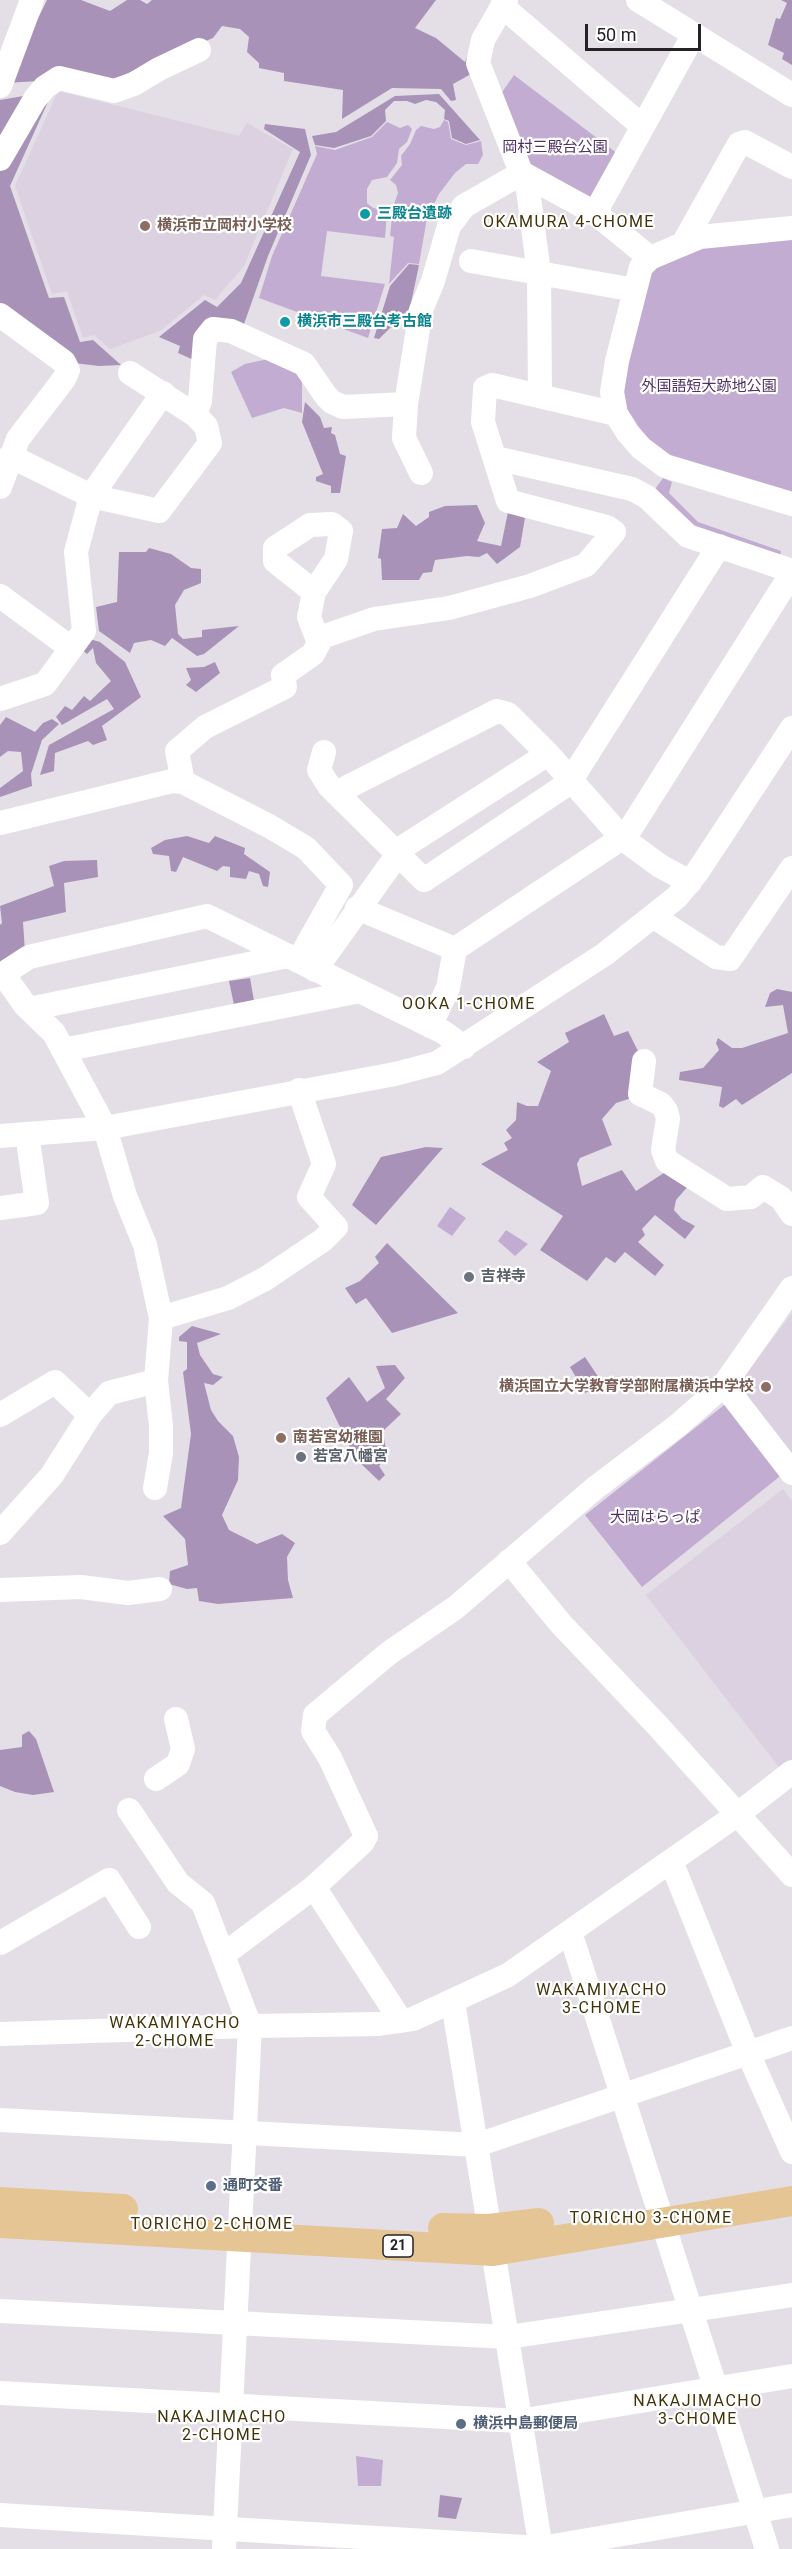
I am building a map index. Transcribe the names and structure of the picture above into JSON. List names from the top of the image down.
{
  "streets": {
    "main road": ["21"]
  },
  "districts": [
    "OKAMURA 4-CHOME",
    "OOKA 1-CHOME",
    "WAKAMIYACHO 3-CHOME",
    "WAKAMIYACHO 2-CHOME",
    "TORICHO 3-CHOME",
    "TORICHO 2-CHOME",
    "NAKAJIMACHO 3-CHOME",
    "NAKAJIMACHO 2-CHOME"
  ],
  "parks": ["岡村三殿台公園", "外国語短大跡地公園", "大岡はらっぱ"],
  "places": [
    "三殿台遺跡",
    "横浜市立岡村小学校",
    "横浜市三殿台考古館",
    "吉祥寺",
    "横浜国立大学教育学部附属横浜中学校",
    "南若宮幼稚園",
    "若宮八幡宮",
    "通町交番",
    "横浜中島郵便局"
  ],
  "scale_bar": "50 m"
}
